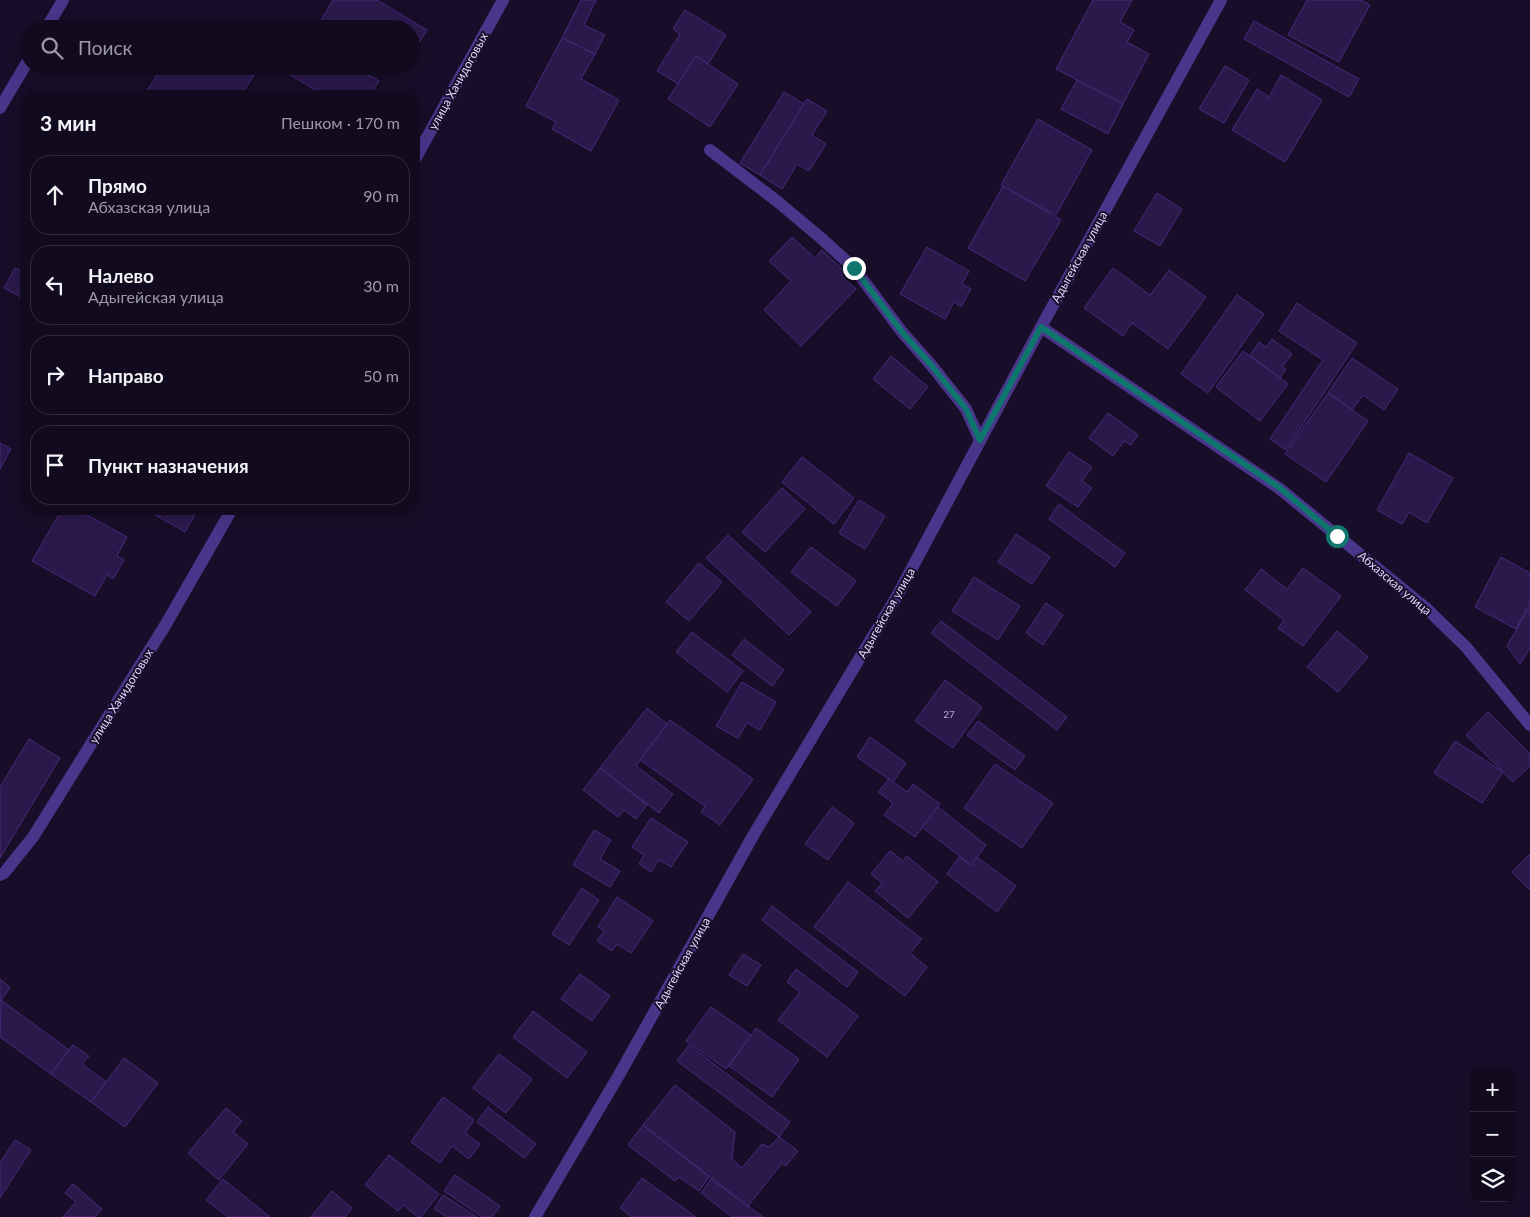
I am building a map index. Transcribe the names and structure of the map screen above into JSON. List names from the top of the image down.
{
  "streets": {
    "street": ["улица Хачидоговых", "Адыгейская улица", "Абхазская улица"]
  },
  "crossings": [
    ["Адыгейская улица", "Абхазская улица"]
  ],
  "house_numbers": ["27"],
  "page": {
    "search": "Поиск",
    "heading": ["3 мин", "Пешком · 170 m"],
    "list": [
      ["Прямо", "Абхазская улица", "90 m"],
      ["Налево", "Адыгейская улица", "30 m"],
      ["Направо", "50 m"],
      "Пункт назначения"
    ],
    "map_buttons": ["+", "−"]
  }
}
